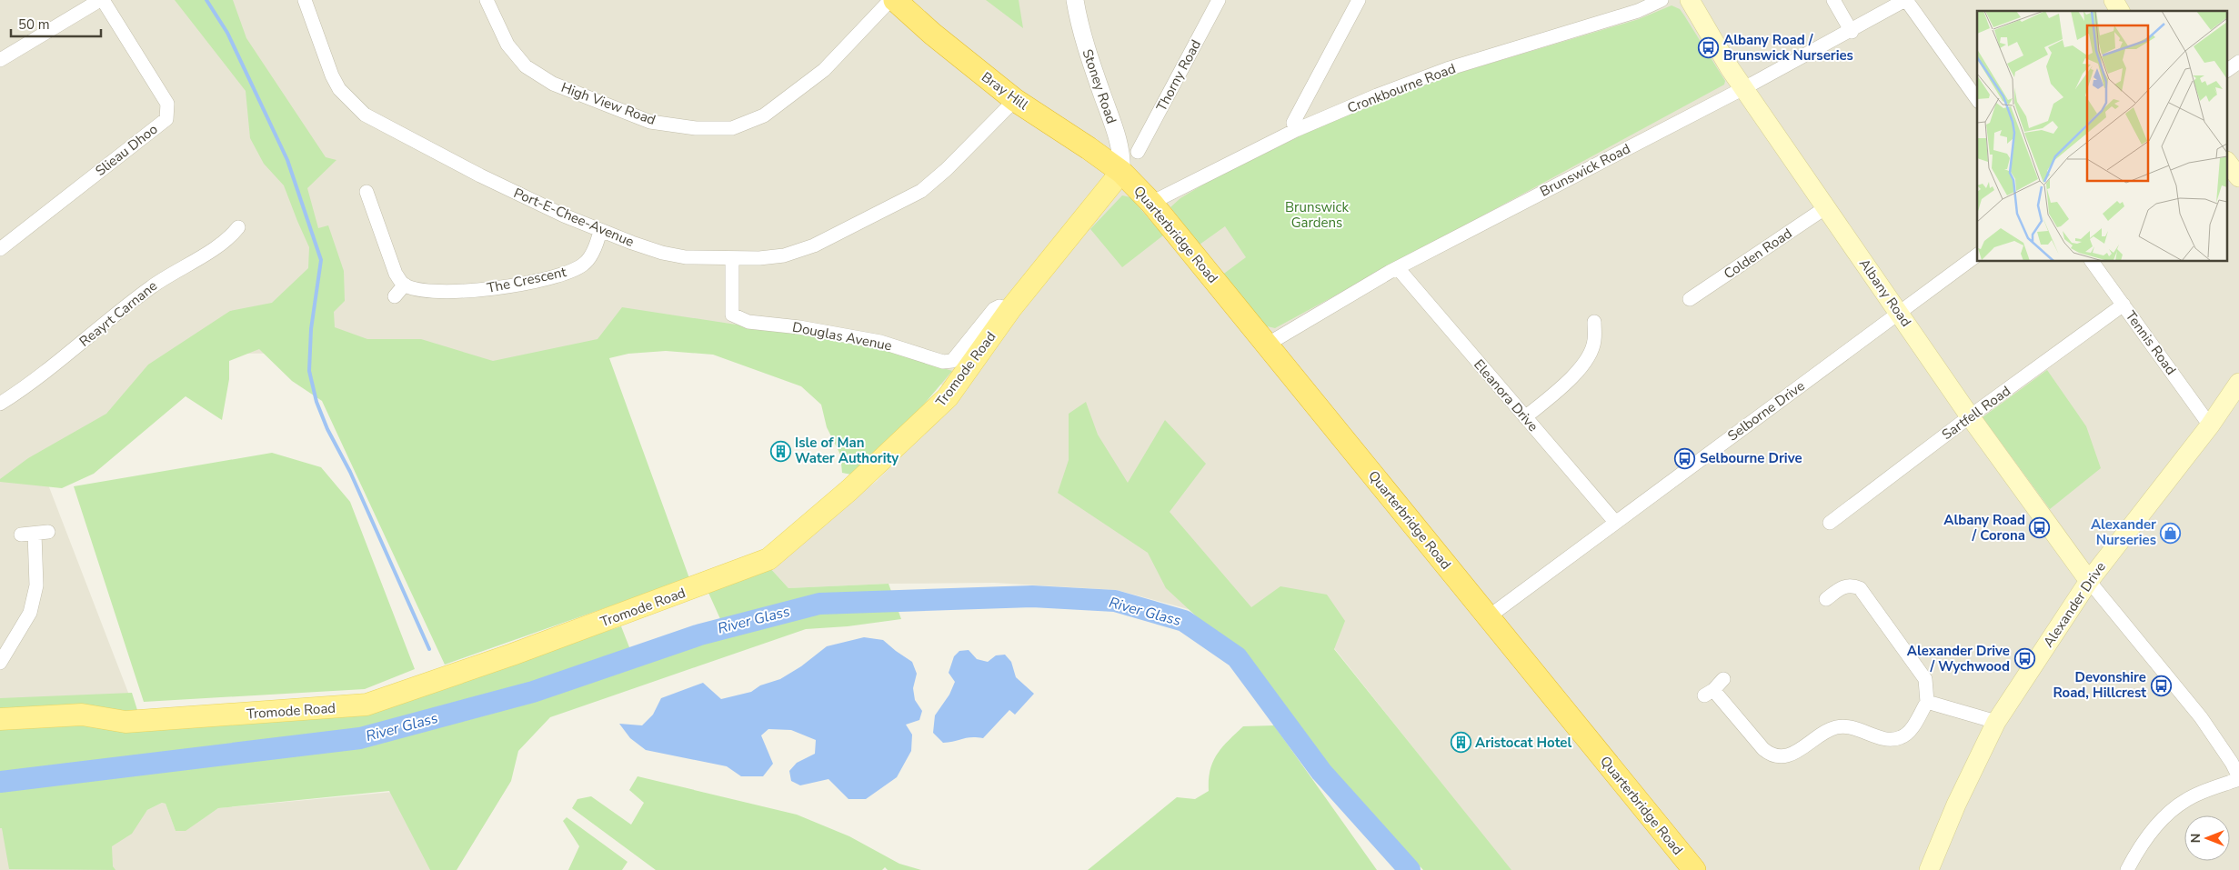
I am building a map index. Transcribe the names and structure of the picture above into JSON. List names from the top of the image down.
{
  "streets": {
    "highway": ["Bray Hill", "Quarterbridge Road"],
    "main road": ["Albany Road", "Tromode Road", "Alexander Drive"],
    "street": [
      "Thorny Road",
      "Stoney Road",
      "Cronkbourne Road",
      "High View Road",
      "Slieau Dhoo",
      "Brunswick Road",
      "Port-E-Chee-Avenue",
      "Colden Road",
      "The Crescent",
      "Reayrt Carnane",
      "Douglas Avenue",
      "Tennis Road",
      "Eleanora Drive",
      "Selborne Drive",
      "Sartfell Road"
    ]
  },
  "crossings": [
    ["Stoney Road", "Bray Hill"],
    ["Stoney Road", "Quarterbridge Road"],
    ["Stoney Road", "Tromode Road"],
    ["Cronkbourne Road", "Quarterbridge Road"],
    ["Bray Hill", "Port-E-Chee-Avenue"],
    ["Bray Hill", "Quarterbridge Road"],
    ["Bray Hill", "Tromode Road"],
    ["Brunswick Road", "Quarterbridge Road"],
    ["Brunswick Road", "Albany Road"],
    ["Brunswick Road", "Eleanora Drive"],
    ["Port-E-Chee-Avenue", "The Crescent"],
    ["Port-E-Chee-Avenue", "Douglas Avenue"],
    ["Quarterbridge Road", "Tromode Road"],
    ["Quarterbridge Road", "Selborne Drive"],
    ["Colden Road", "Albany Road"],
    ["Albany Road", "Selborne Drive"],
    ["Albany Road", "Sartfell Road"],
    ["Albany Road", "Alexander Drive"],
    ["Douglas Avenue", "Tromode Road"],
    ["Tennis Road", "Sartfell Road"],
    ["Tennis Road", "Alexander Drive"],
    ["Eleanora Drive", "Selborne Drive"]
  ],
  "water": ["River Glass"],
  "parks": ["Brunswick Gardens"],
  "places": {
    "bus stop": [
      "Albany Road / Brunswick Nurseries",
      "Selbourne Drive",
      "Albany Road / Corona",
      "Alexander Drive / Wychwood",
      "Devonshire Road, Hillcrest"
    ],
    "building": ["Isle of Man Water Authority", "Aristocat Hotel"],
    "shop": ["Alexander Nurseries"]
  },
  "scale_bar": "50 m",
  "north": "left"
}
